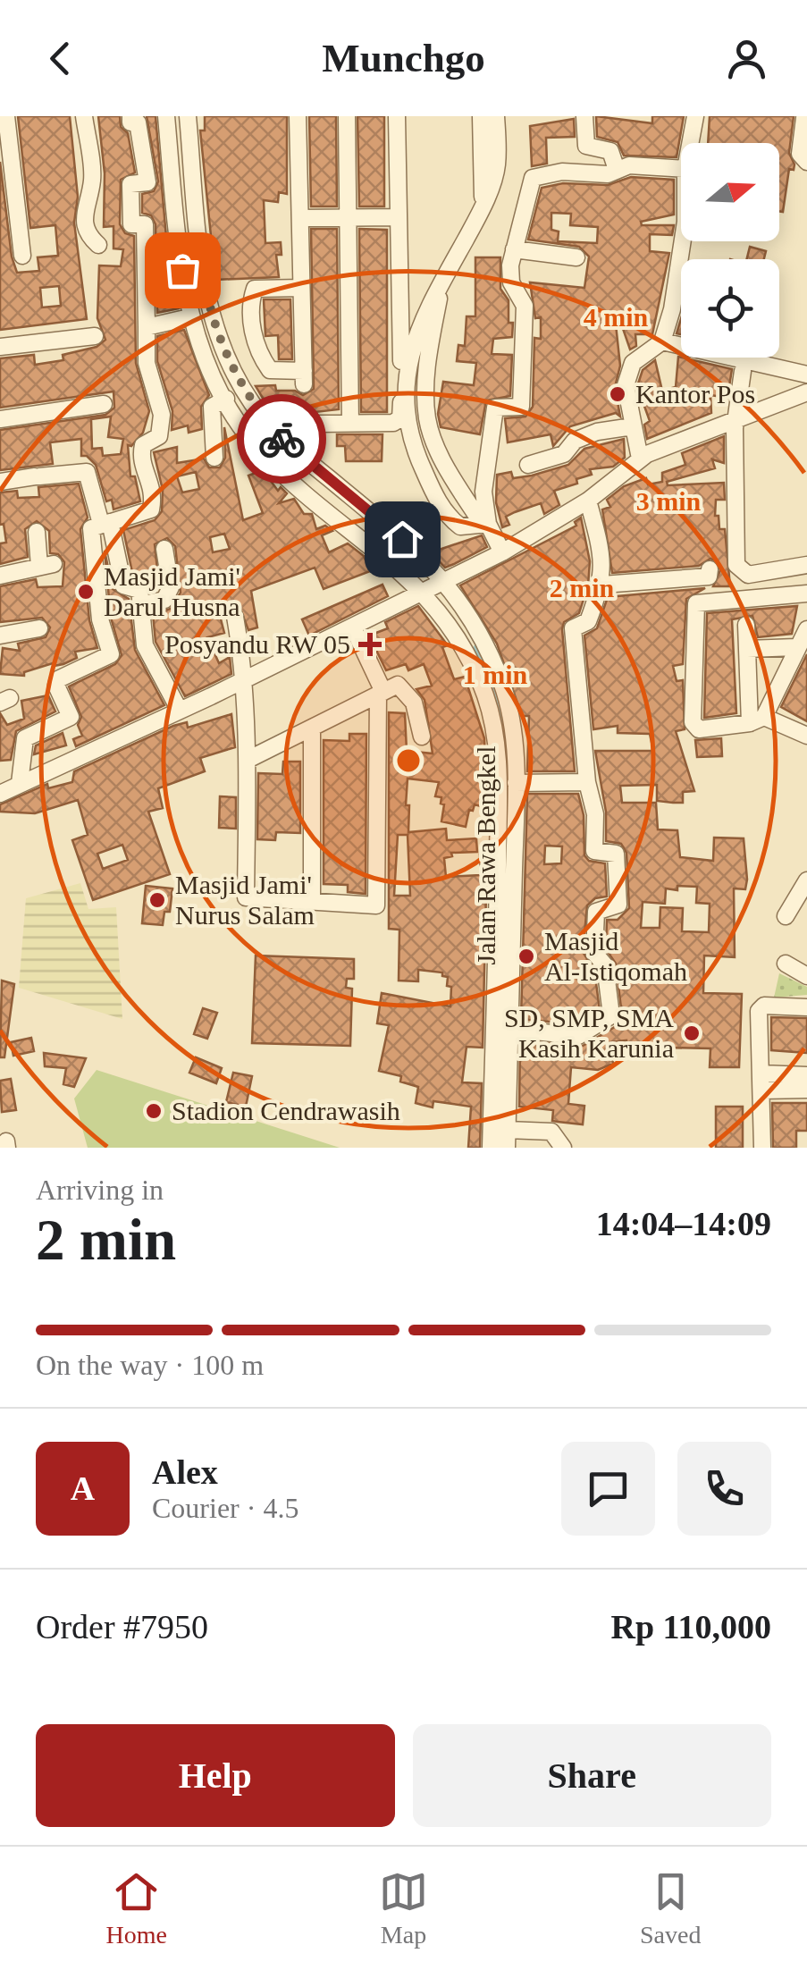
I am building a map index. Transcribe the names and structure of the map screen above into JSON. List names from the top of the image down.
{
  "streets": {
    "street": ["Jalan Rawa Bengkel"]
  },
  "places": {
    "other": [
      "Kantor Pos",
      "Masjid Jami' Darul Husna",
      "Masjid Jami' Nurus Salam",
      "Masjid Al-Istiqomah",
      "SD, SMP, SMA Kasih Karunia",
      "Stadion Cendrawasih"
    ],
    "health": ["Posyandu RW 05"]
  },
  "north": "right",
  "page": {
    "header": "Munchgo",
    "heading": ["2 min", "Arriving in", "14:04–14:09"],
    "panel": [
      "Alex",
      "Courier · 4.5",
      "Order #7950",
      "Rp 110,000"
    ],
    "bar": "On the way · 100 m",
    "round": "A",
    "buttons": ["Help", "Share"],
    "tabs": ["Home", "Map", "Saved"]
  },
  "rings": [
    "4 min",
    "3 min",
    "2 min",
    "1 min"
  ]
}
